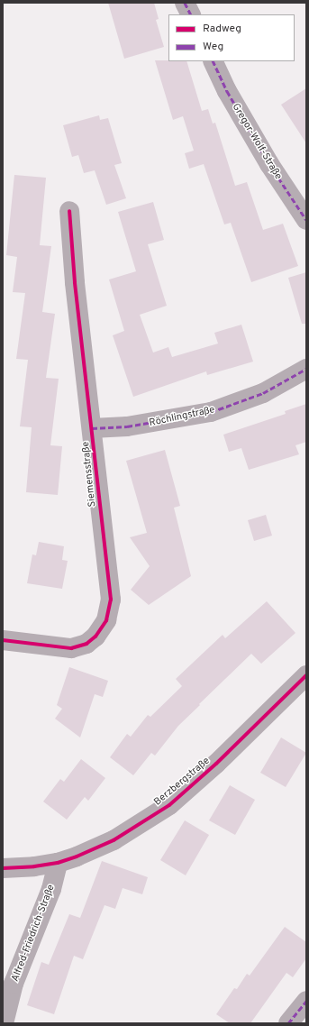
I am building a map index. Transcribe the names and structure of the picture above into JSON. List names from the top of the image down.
{
  "streets": {
    "street": [
      "Gregor-Wolf-Straße",
      "Röchlingstraße",
      "Siemensstraße",
      "Berzbergstraße",
      "Alfred-Friedrich-Straße"
    ]
  },
  "crossings": [
    ["Röchlingstraße", "Siemensstraße"],
    ["Berzbergstraße", "Alfred-Friedrich-Straße"]
  ],
  "legend": ["Radweg", "Weg"]
}
